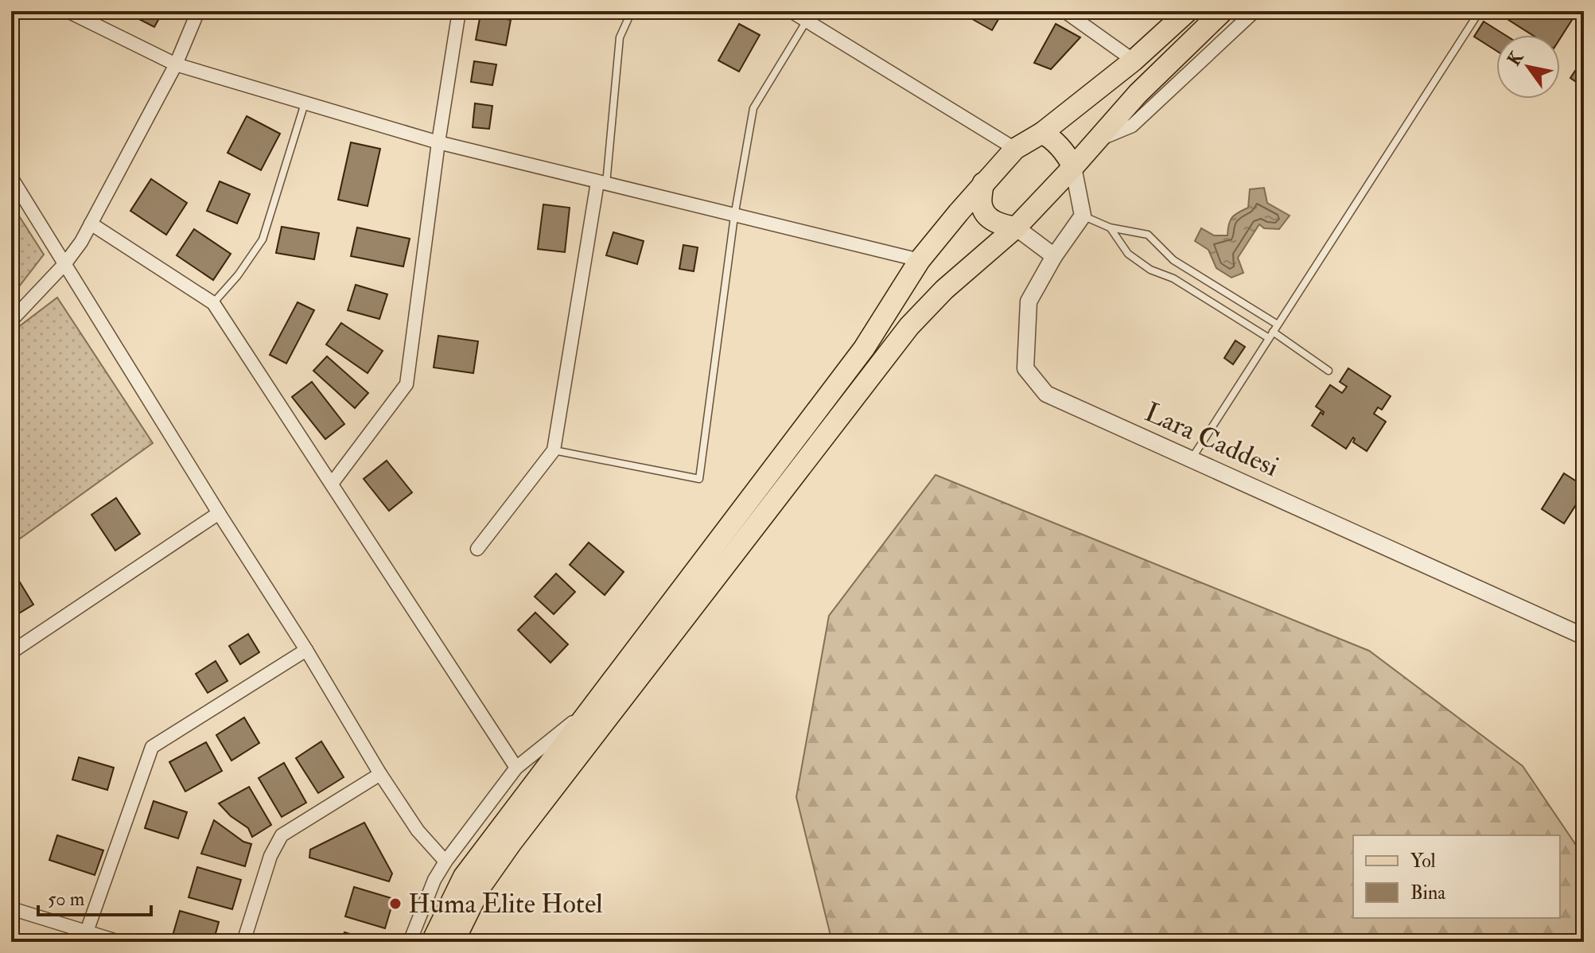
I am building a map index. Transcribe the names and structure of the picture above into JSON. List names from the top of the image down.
{
  "streets": {
    "street": ["Lara Caddesi"]
  },
  "places": ["Huma Elite Hotel"],
  "legend": ["Yol", "Bina"],
  "scale_bar": "50 m",
  "north": "top left"
}
